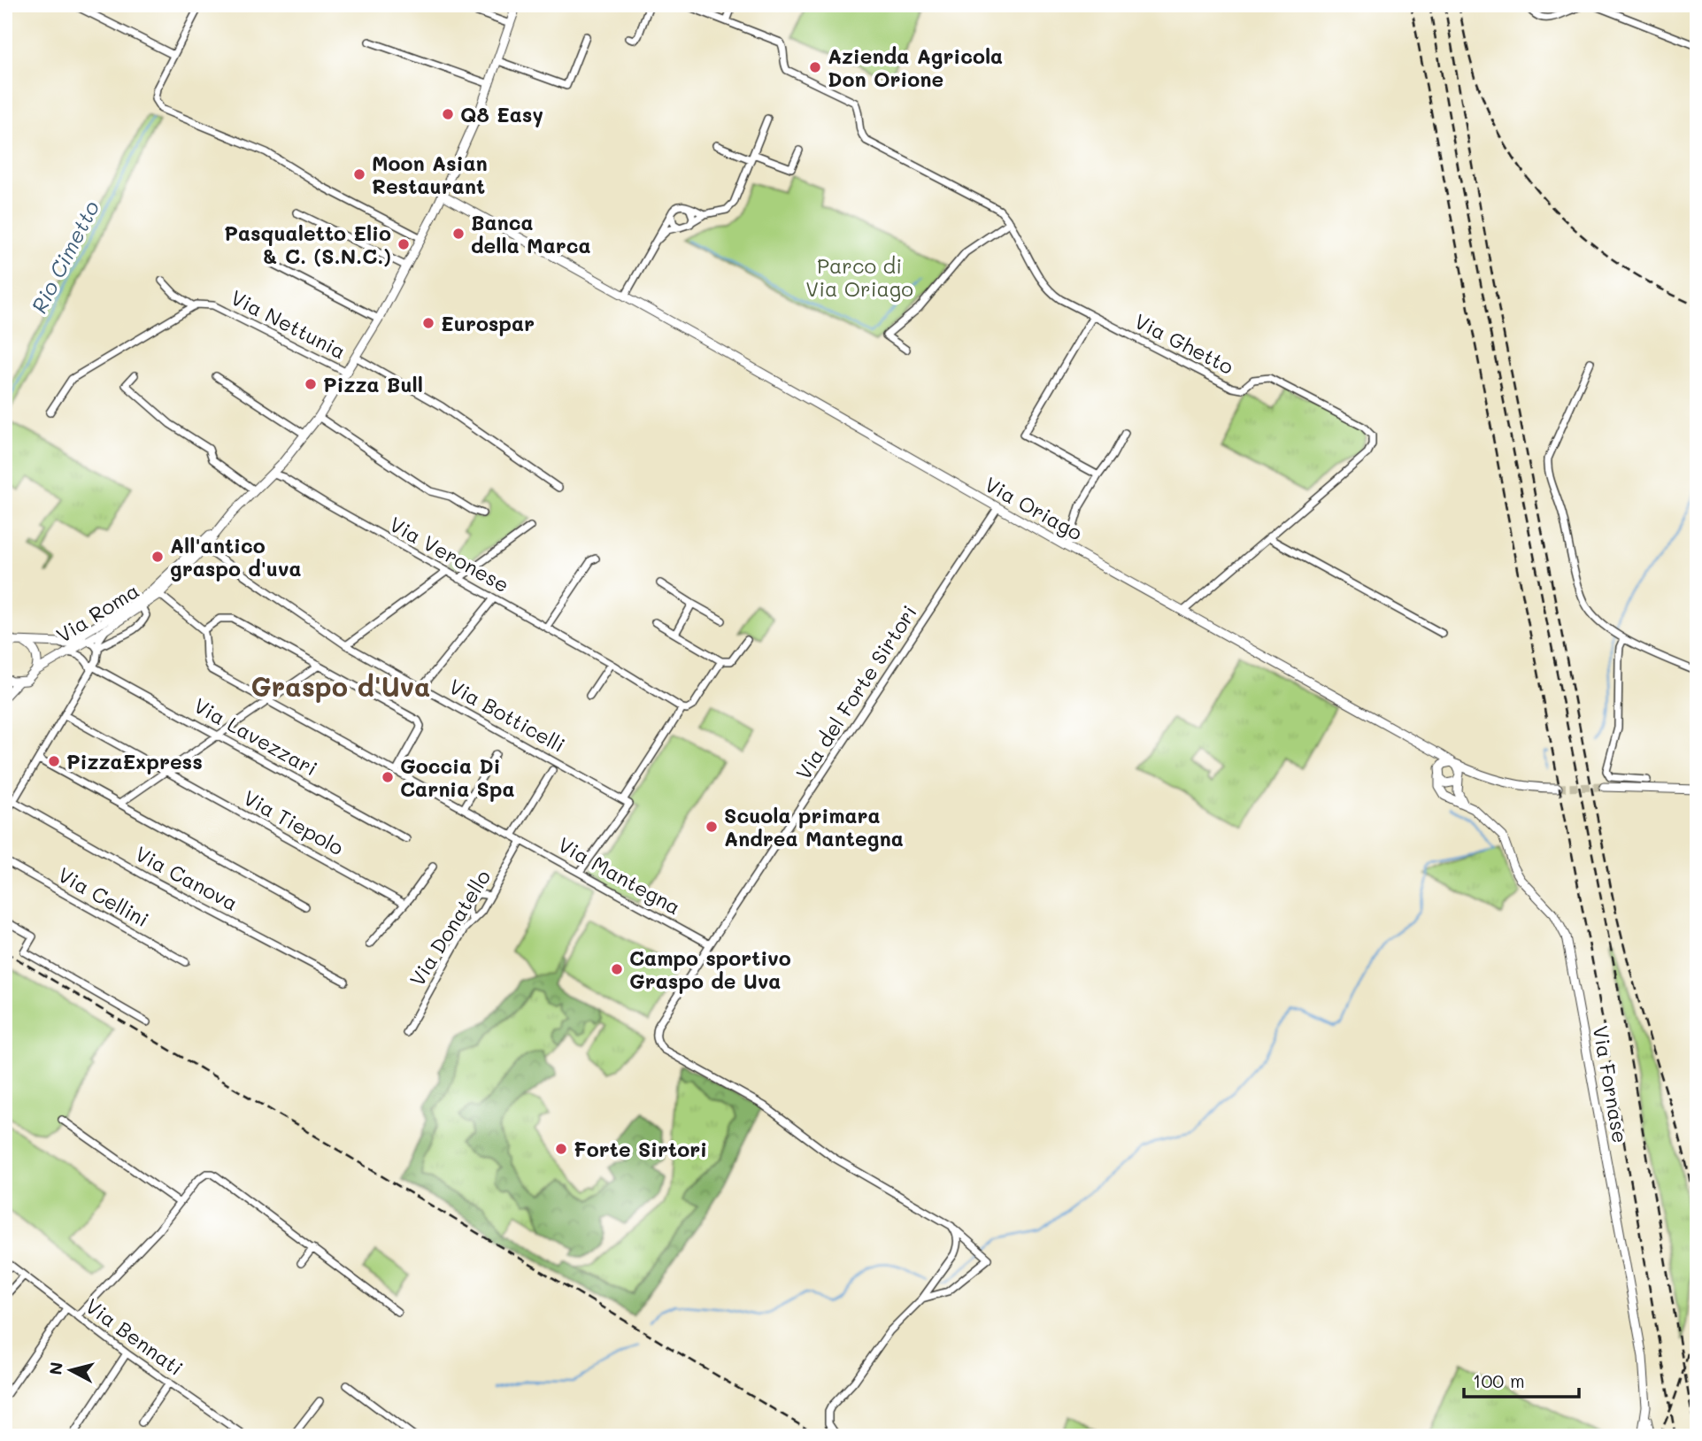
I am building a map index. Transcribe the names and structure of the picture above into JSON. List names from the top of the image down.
{
  "streets": {
    "street": [
      "Via Nettunia",
      "Via Ghetto",
      "Via Oriago",
      "Via Veronese",
      "Via Roma",
      "Via del Forte Sirtori",
      "Via Botticelli",
      "Via Lavezzari",
      "Via Tiepolo",
      "Via Mantegna",
      "Via Canova",
      "Via Cellini",
      "Via Donatello",
      "Via Fornase",
      "Via Bennati"
    ]
  },
  "crossings": [
    ["Via Nettunia", "Via Roma"],
    ["Via Ghetto", "Via Oriago"],
    ["Via Oriago", "Via Roma"],
    ["Via Oriago", "Via del Forte Sirtori"],
    ["Via Oriago", "Via Fornase"],
    ["Via Veronese", "Via Roma"],
    ["Via Roma", "Via Botticelli"],
    ["Via Roma", "Via Lavezzari"],
    ["Via del Forte Sirtori", "Via Mantegna"],
    ["Via Mantegna", "Via Donatello"]
  ],
  "districts": ["Graspo d'Uva"],
  "water": ["Rio Cimetto"],
  "parks": ["Parco di Via Oriago"],
  "places": [
    "Azienda Agricola Don Orione",
    "Q8 Easy",
    "Moon Asian Restaurant",
    "Banca della Marca",
    "Pasqualetto Elio & C. (S.N.C.)",
    "Eurospar",
    "Pizza Bull",
    "All'antico graspo d'uva",
    "PizzaExpress",
    "Goccia Di Carnia Spa",
    "Scuola primara Andrea Mantegna",
    "Campo sportivo Graspo de Uva",
    "Forte Sirtori"
  ],
  "scale_bar": "100 m",
  "north": "left"
}
